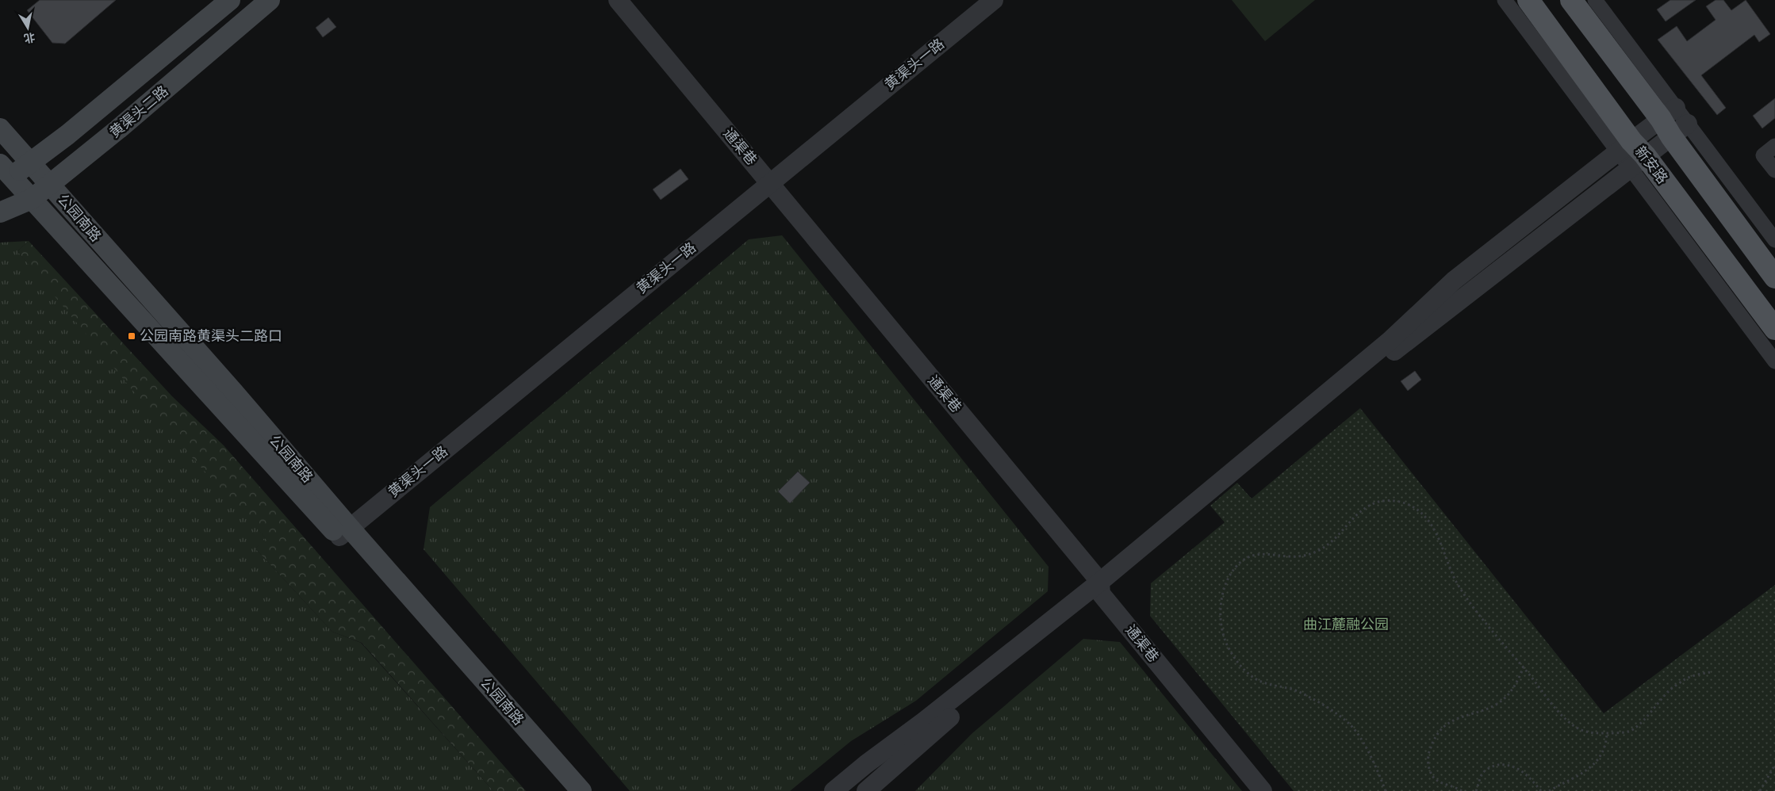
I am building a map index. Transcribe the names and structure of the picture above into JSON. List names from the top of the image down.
{
  "streets": {
    "main road": ["黄渠头二路", "新安路", "公园南路"],
    "street": ["黄渠头一路", "通渠巷"]
  },
  "crossings": [
    ["黄渠头一路", "通渠巷"],
    ["黄渠头一路", "公园南路"],
    ["黄渠头二路", "公园南路"]
  ],
  "parks": ["曲江麓融公园"],
  "places": {
    "transit": ["公园南路黄渠头二路口"]
  },
  "north": "bottom"
}
